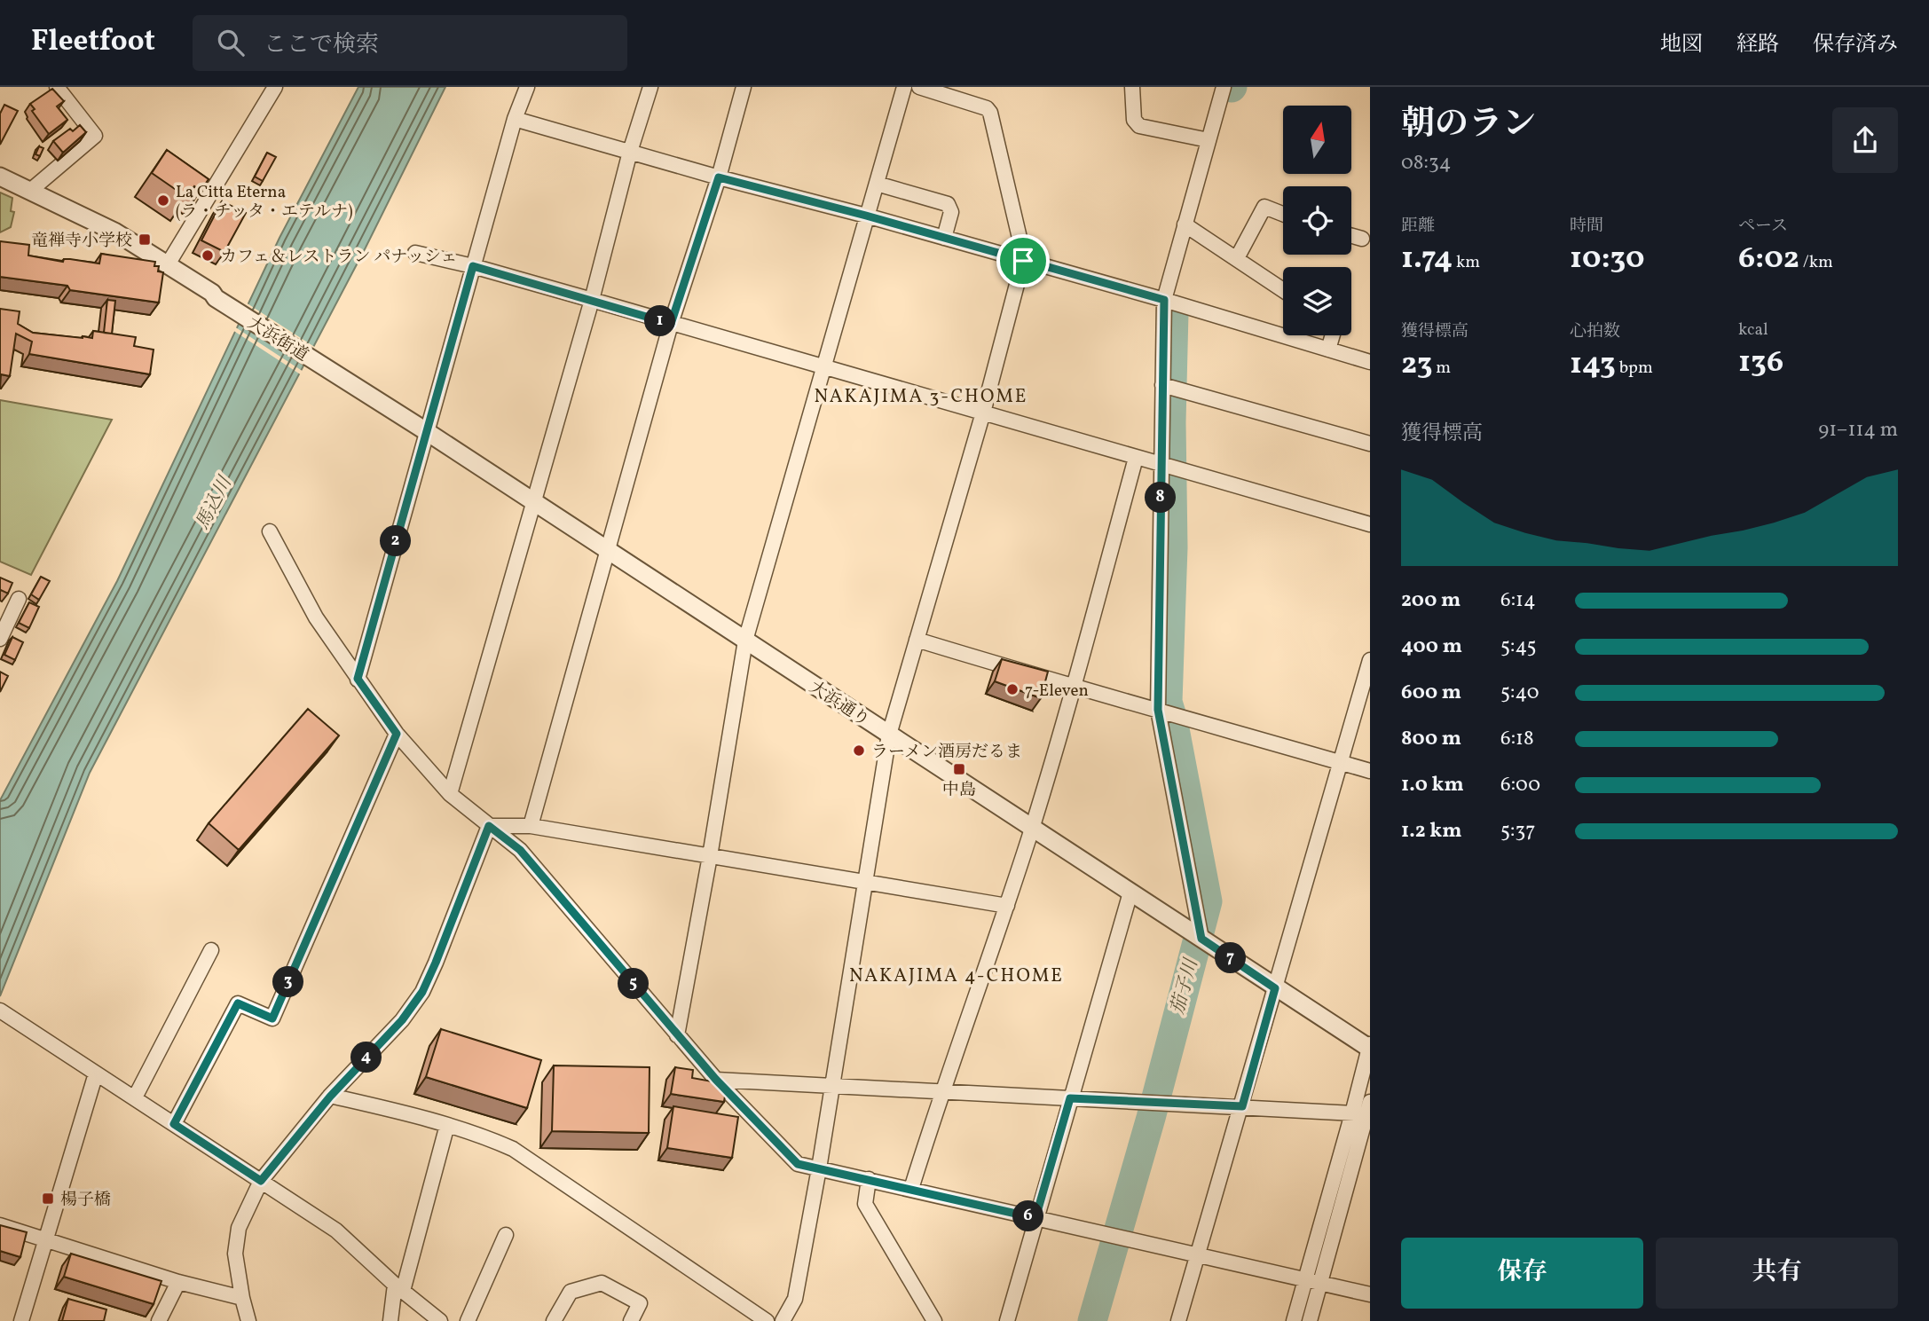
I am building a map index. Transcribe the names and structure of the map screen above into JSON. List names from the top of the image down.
{
  "streets": {
    "street": ["大浜街道", "大浜通り"]
  },
  "crossings": [
    ["大浜街道", "大浜通り"]
  ],
  "districts": ["NAKAJIMA 3-CHOME", "NAKAJIMA 4-CHOME"],
  "water": ["馬込川", "茄子川"],
  "places": {
    "other": [
      "La Citta Eterna (ラ・チッタ・エテルナ)",
      "カフェ＆レストラン パナッシェ",
      "7-Eleven",
      "ラーメン酒房だるま"
    ],
    "transit": ["竜禅寺小学校", "中島", "楊子橋"]
  },
  "north": "top",
  "page": {
    "header": "Fleetfoot",
    "search": "ここで検索",
    "nav": ["地図", "経路", "保存済み"],
    "heading": ["朝のラン", "08:34"],
    "stats": [
      ["距離", "1.74 km"],
      ["時間", "10:30"],
      ["ペース", "6:02 /km"],
      ["獲得標高", "23 m"],
      ["心拍数", "143 bpm"],
      ["kcal", "136"]
    ],
    "pins": [
      "1",
      "8",
      "2",
      "7",
      "3",
      "5",
      "4",
      "6"
    ],
    "chart": ["獲得標高", "91–114 m"],
    "list": [
      {
        "name": "200 m",
        "note": "6:14"
      },
      {
        "name": "400 m",
        "note": "5:45"
      },
      {
        "name": "600 m",
        "note": "5:40"
      },
      {
        "name": "800 m",
        "note": "6:18"
      },
      {
        "name": "1.0 km",
        "note": "6:00"
      },
      {
        "name": "1.2 km",
        "note": "5:37"
      }
    ],
    "buttons": ["保存", "共有"]
  }
}
